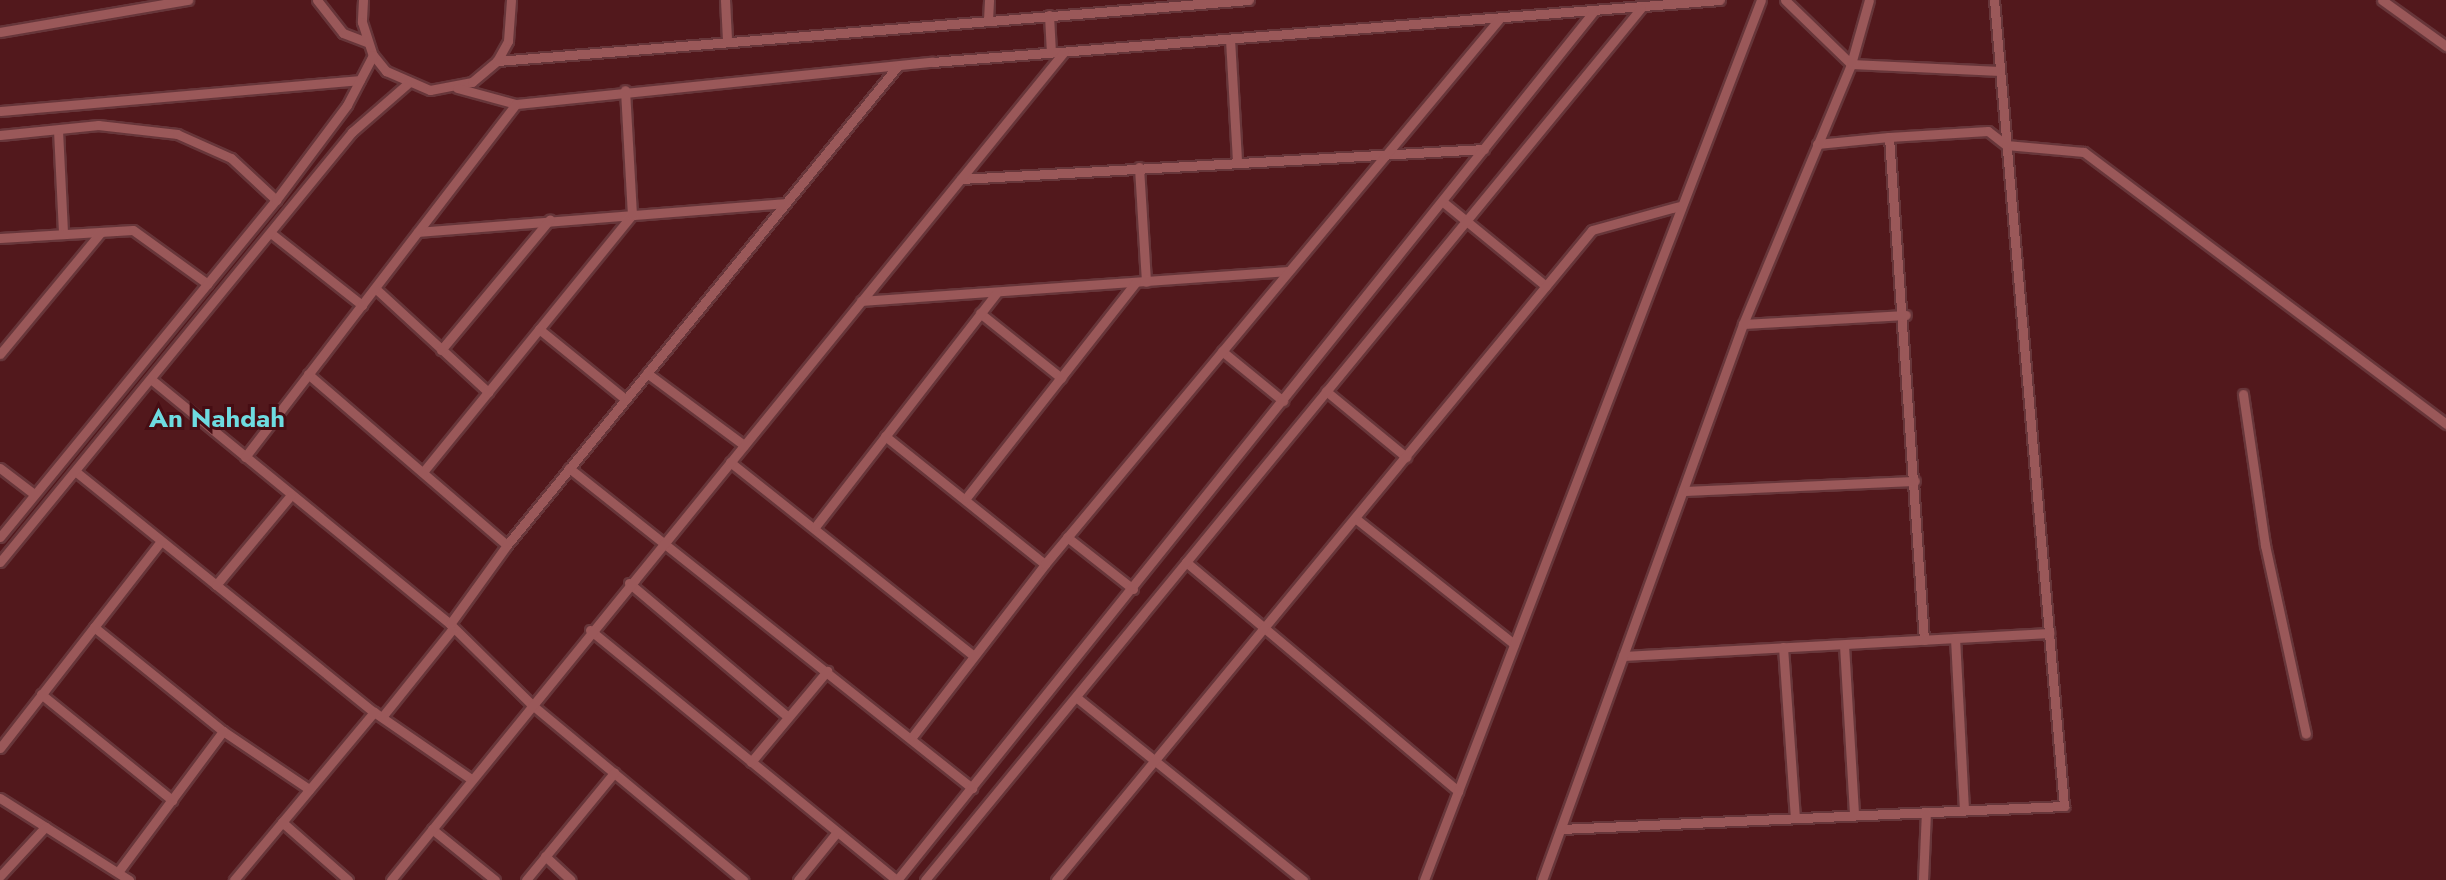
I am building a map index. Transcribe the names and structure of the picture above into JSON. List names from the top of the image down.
{
  "districts": ["An Nahdah"]
}
